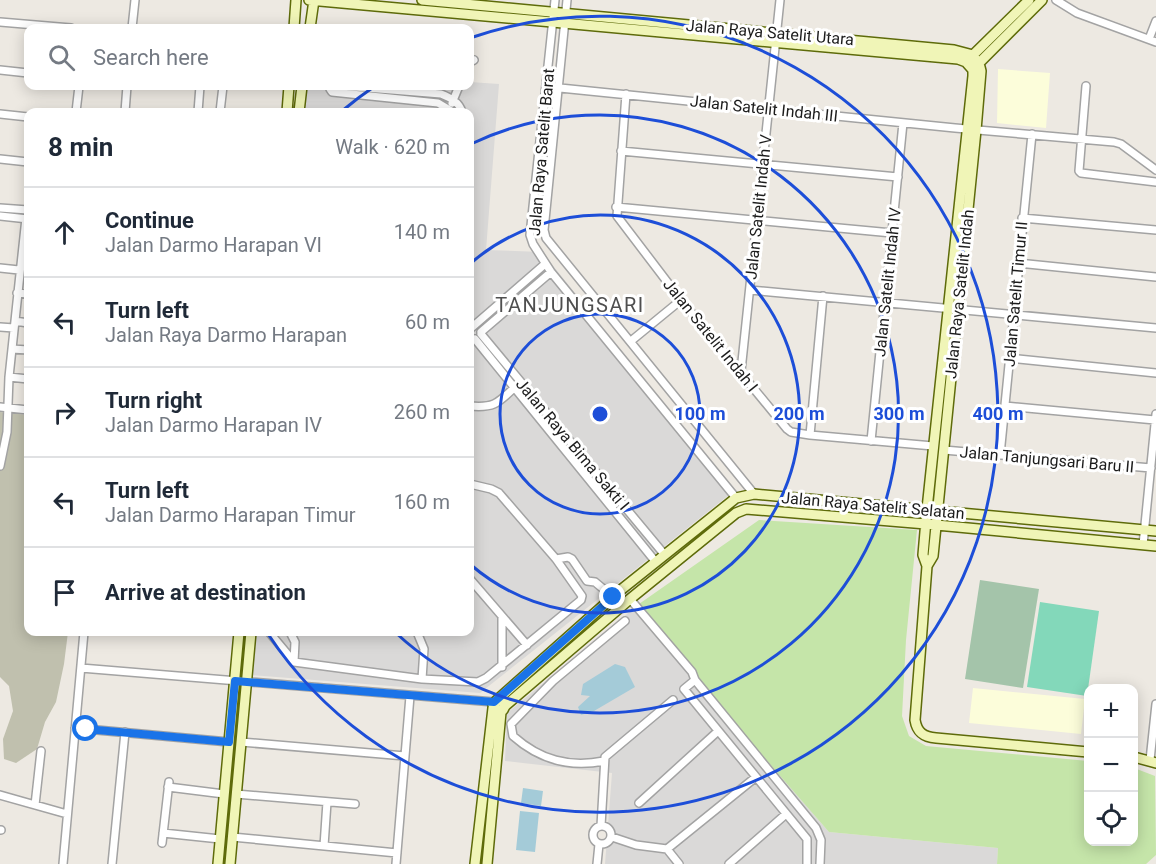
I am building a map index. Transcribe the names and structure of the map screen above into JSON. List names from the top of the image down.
{
  "streets": {
    "street": [
      "Jalan Raya Satelit Utara",
      "Jalan Satelit Indah III",
      "Jalan Raya Satelit Barat",
      "Jalan Satelit Indah V",
      "Jalan Satelit Indah IV",
      "Jalan Raya Satelit Indah",
      "Jalan Satelit Timur II",
      "Jalan Satelit Indah I",
      "Jalan Raya Bima Sakti I",
      "Jalan Tanjungsari Baru II",
      "Jalan Raya Satelit Selatan"
    ]
  },
  "crossings": [
    ["Jalan Raya Satelit Utara", "Jalan Raya Satelit Barat"],
    ["Jalan Raya Satelit Utara", "Jalan Satelit Indah V"],
    ["Jalan Raya Satelit Utara", "Jalan Raya Satelit Indah"],
    ["Jalan Satelit Indah III", "Jalan Raya Satelit Barat"],
    ["Jalan Satelit Indah III", "Jalan Satelit Indah V"],
    ["Jalan Satelit Indah III", "Jalan Satelit Indah IV"],
    ["Jalan Satelit Indah III", "Jalan Raya Satelit Indah"],
    ["Jalan Satelit Indah III", "Jalan Satelit Timur II"],
    ["Jalan Raya Satelit Barat", "Jalan Raya Satelit Selatan"],
    ["Jalan Satelit Indah V", "Jalan Satelit Indah I"],
    ["Jalan Satelit Indah IV", "Jalan Satelit Indah I"],
    ["Jalan Raya Satelit Indah", "Jalan Satelit Indah I"],
    ["Jalan Raya Satelit Indah", "Jalan Tanjungsari Baru II"],
    ["Jalan Raya Satelit Indah", "Jalan Raya Satelit Selatan"],
    ["Jalan Satelit Timur II", "Jalan Tanjungsari Baru II"],
    ["Jalan Raya Bima Sakti I", "Jalan Raya Satelit Selatan"]
  ],
  "districts": ["TANJUNGSARI"],
  "page": {
    "search": "Search here",
    "heading": ["8 min", "Walk · 620 m"],
    "list": [
      ["Continue", "Jalan Darmo Harapan VI", "140 m"],
      ["Turn left", "Jalan Raya Darmo Harapan", "60 m"],
      ["Turn right", "Jalan Darmo Harapan IV", "260 m"],
      ["Turn left", "Jalan Darmo Harapan Timur", "160 m"],
      "Arrive at destination"
    ],
    "map_buttons": ["+", "−"]
  },
  "rings": [
    "100 m",
    "200 m",
    "300 m",
    "400 m"
  ]
}
